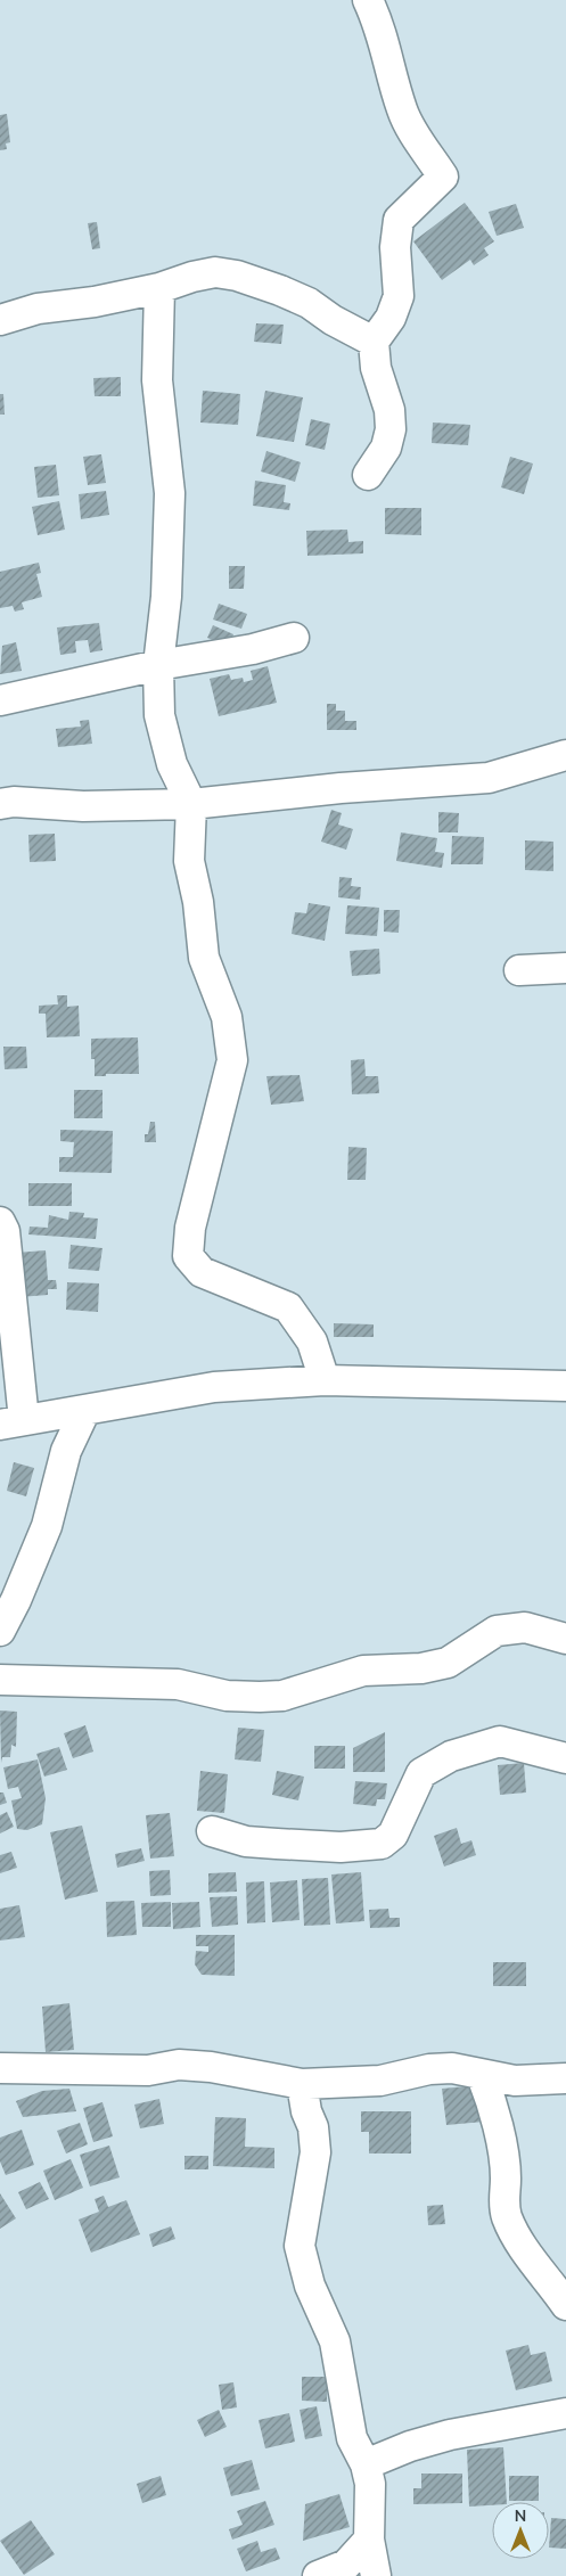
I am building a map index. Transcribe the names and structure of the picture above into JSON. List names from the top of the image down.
{
  "north": "top"
}
